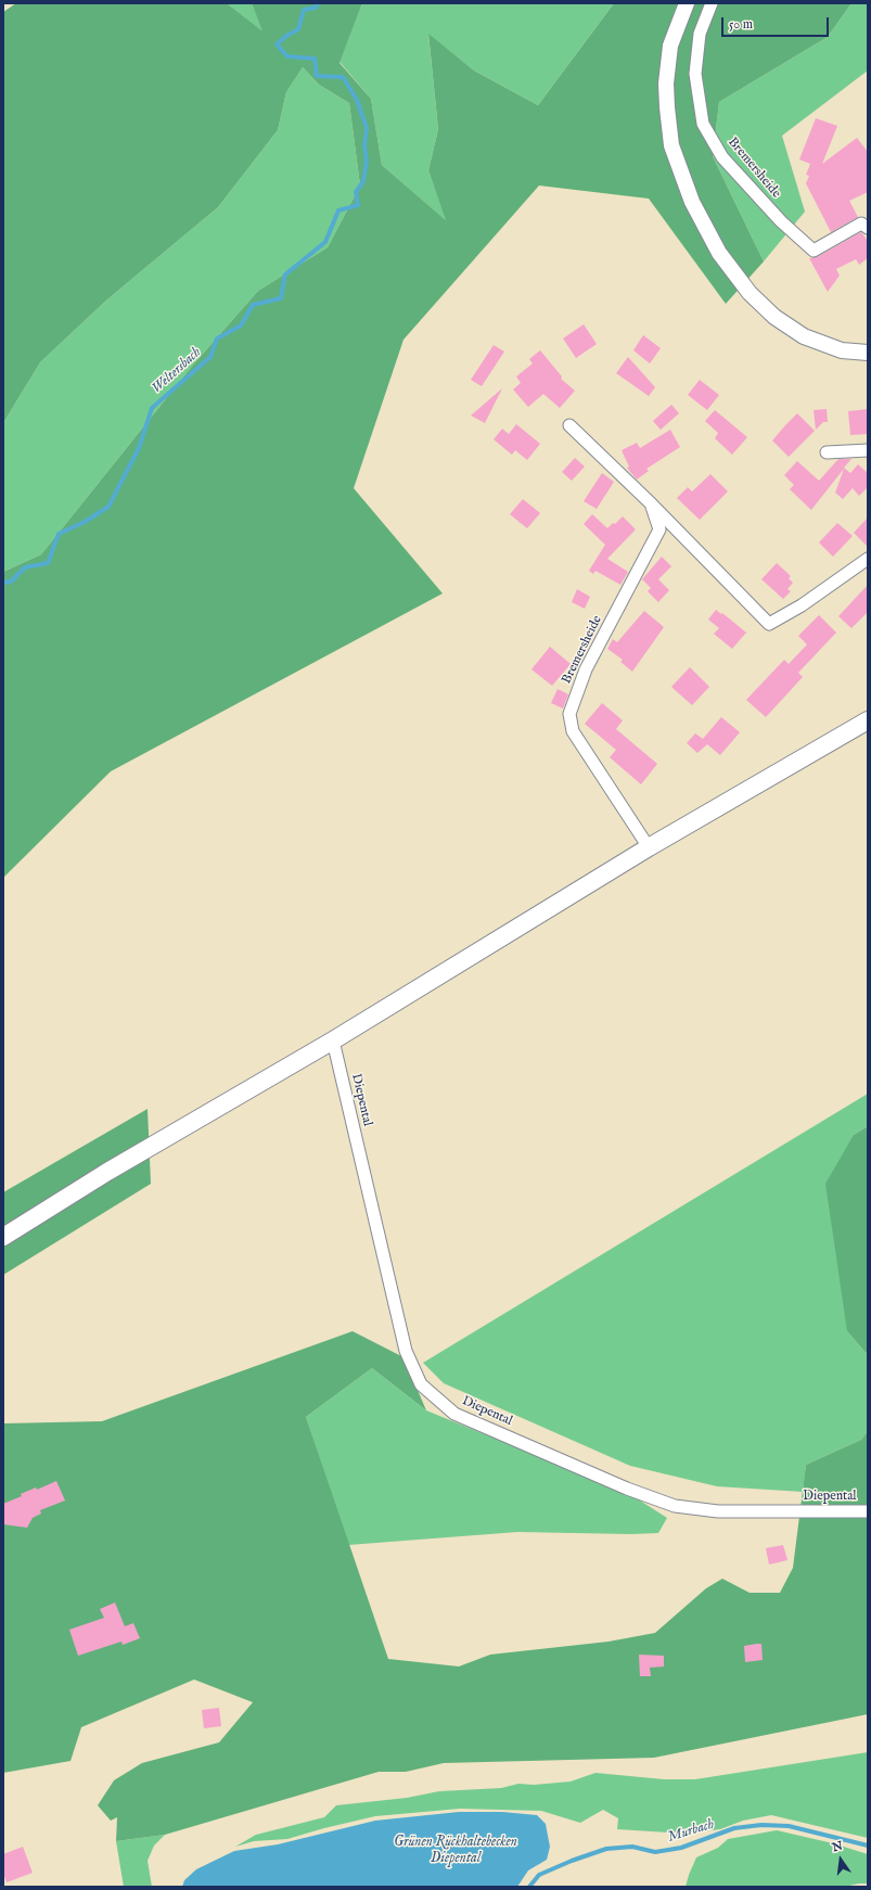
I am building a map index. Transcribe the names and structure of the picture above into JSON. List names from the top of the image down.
{
  "streets": {
    "street": ["Bremersheide", "Diepental"]
  },
  "water": ["Weltersbach", "Murbach", "Grünen Rückhaltebecken Diepental"],
  "scale_bar": "50 m",
  "north": "top"
}
